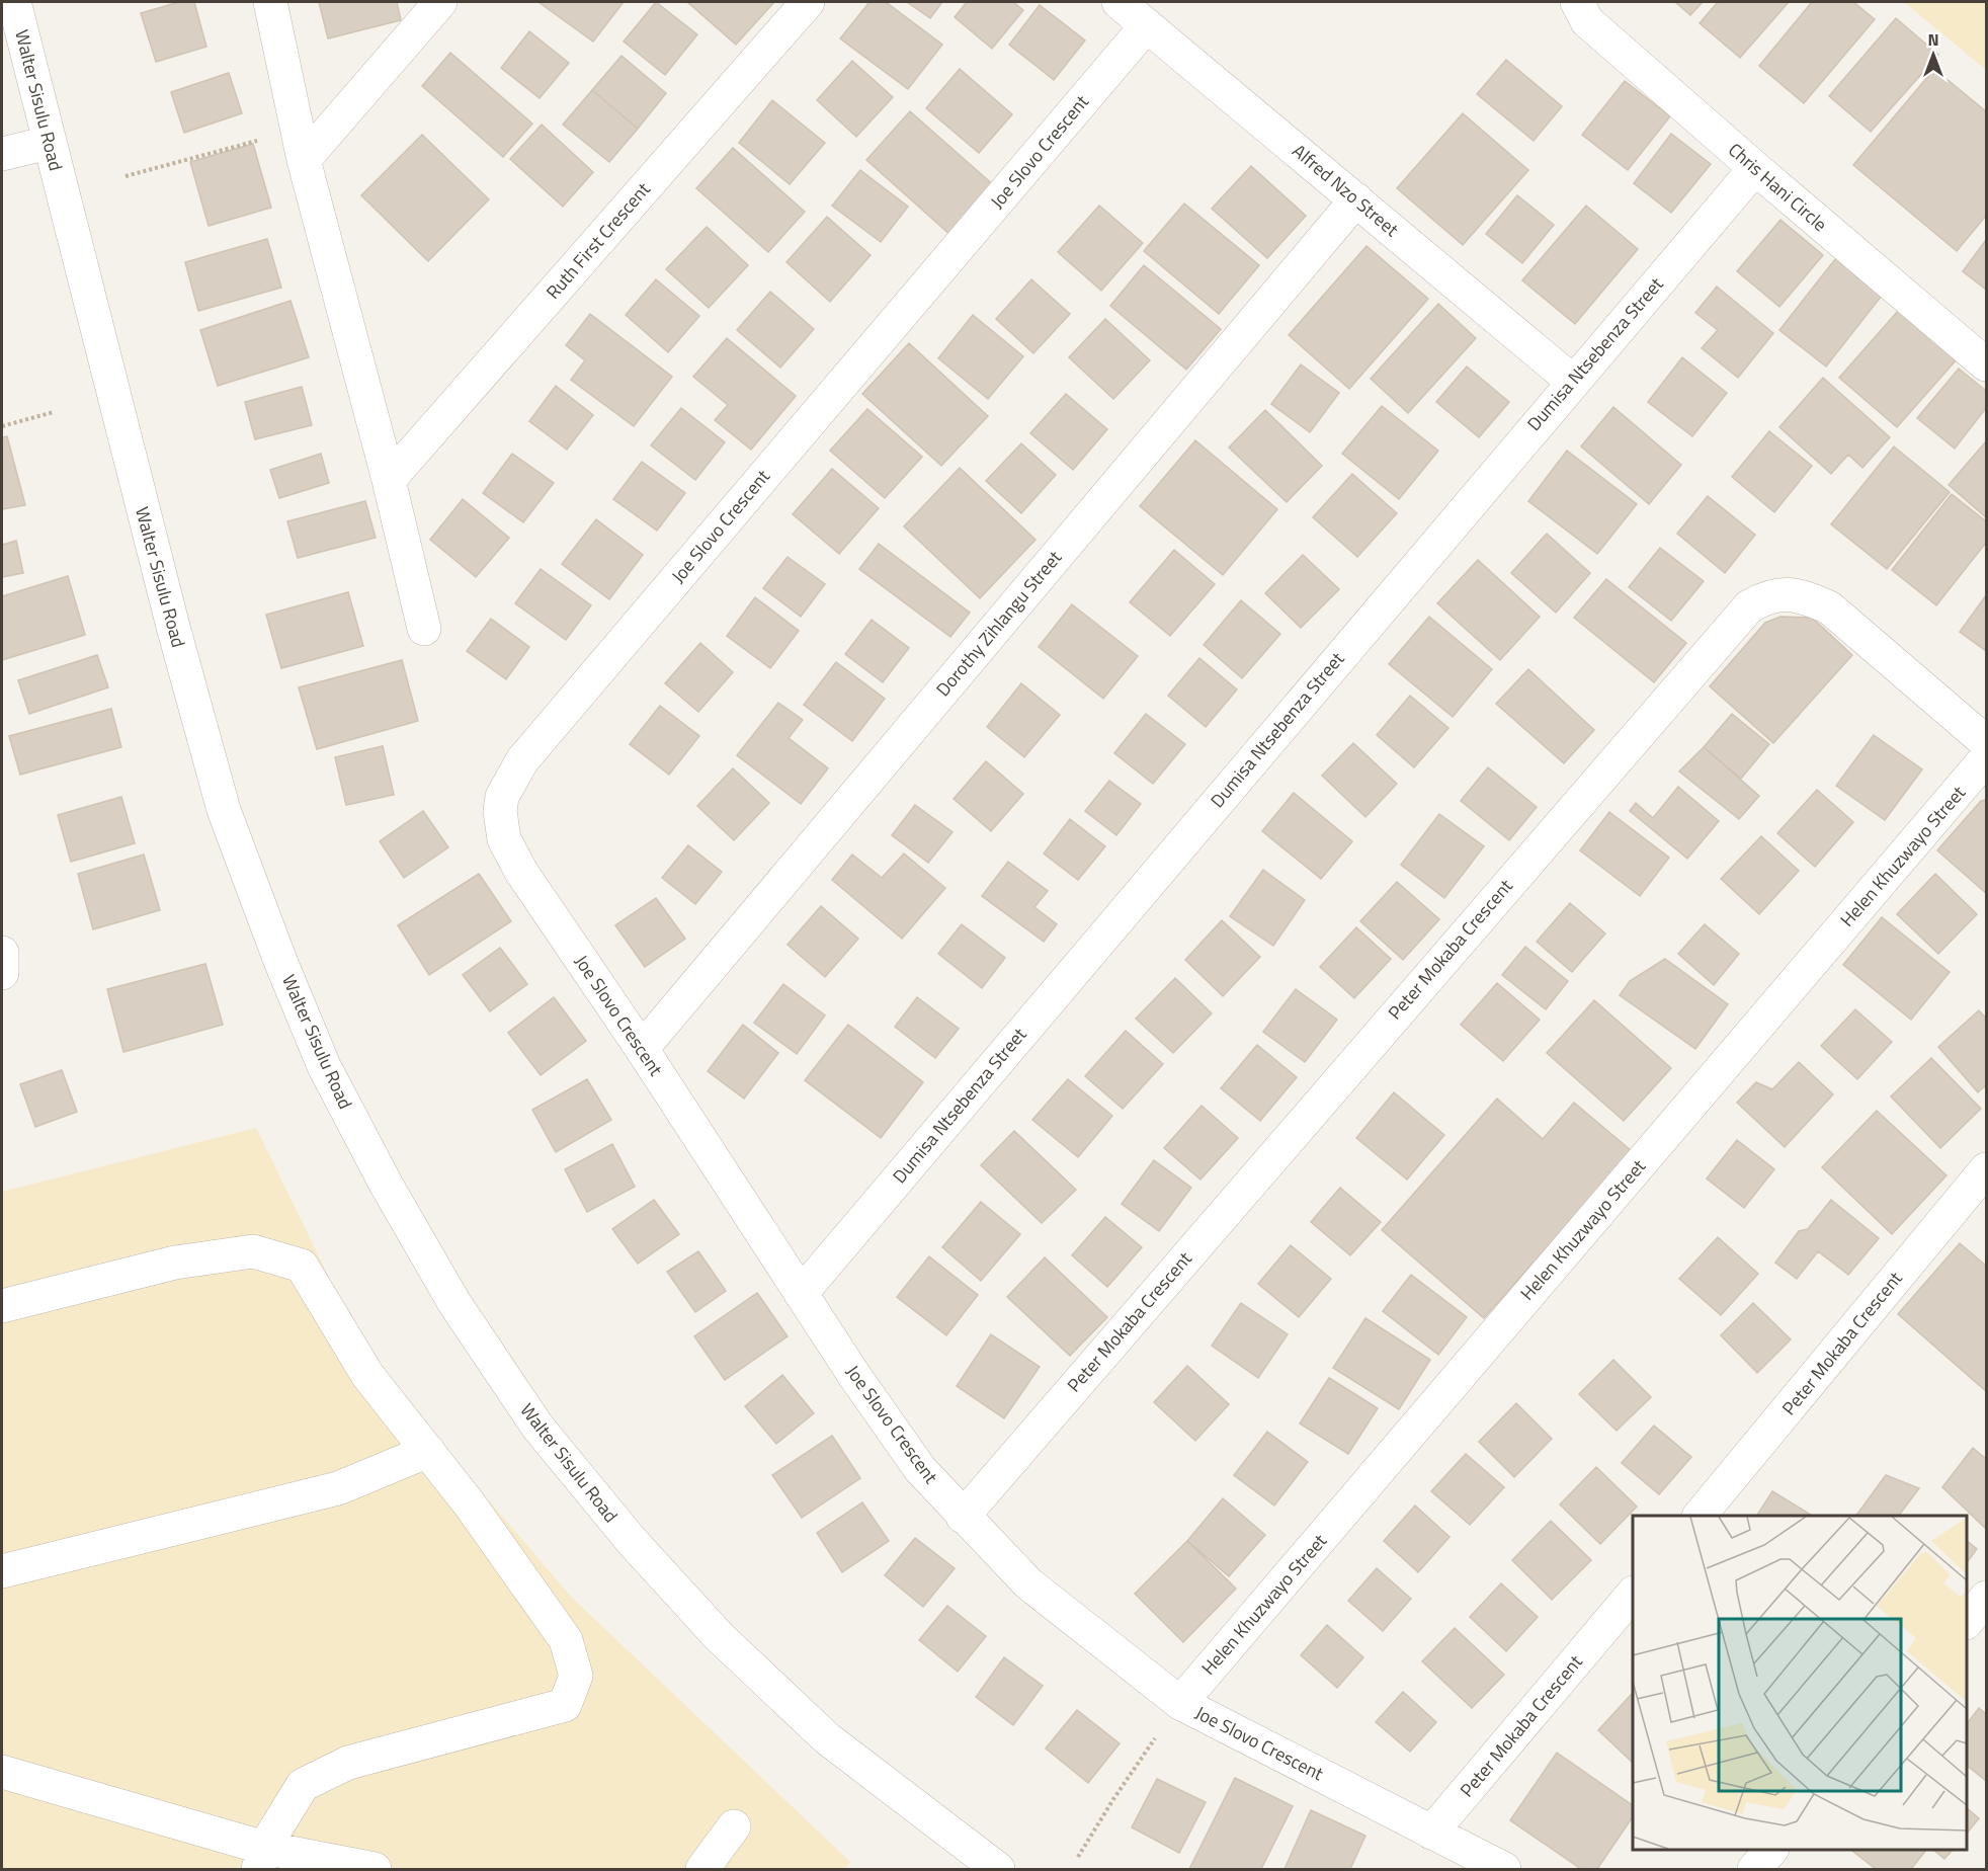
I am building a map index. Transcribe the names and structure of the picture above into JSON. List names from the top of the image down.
{
  "streets": {
    "street": [
      "Walter Sisulu Road",
      "Joe Slovo Crescent",
      "Chris Hani Circle",
      "Alfred Nzo Street",
      "Ruth First Crescent",
      "Dumisa Ntsebenza Street",
      "Dorothy Zihlangu Street",
      "Helen Khuzwayo Street",
      "Peter Mokaba Crescent"
    ]
  },
  "crossings": [
    ["Joe Slovo Crescent", "Alfred Nzo Street"],
    ["Joe Slovo Crescent", "Dumisa Ntsebenza Street"],
    ["Joe Slovo Crescent", "Dorothy Zihlangu Street"],
    ["Joe Slovo Crescent", "Helen Khuzwayo Street"],
    ["Joe Slovo Crescent", "Peter Mokaba Crescent"],
    ["Chris Hani Circle", "Dumisa Ntsebenza Street"],
    ["Alfred Nzo Street", "Dumisa Ntsebenza Street"],
    ["Alfred Nzo Street", "Dorothy Zihlangu Street"]
  ],
  "north": "top"
}
